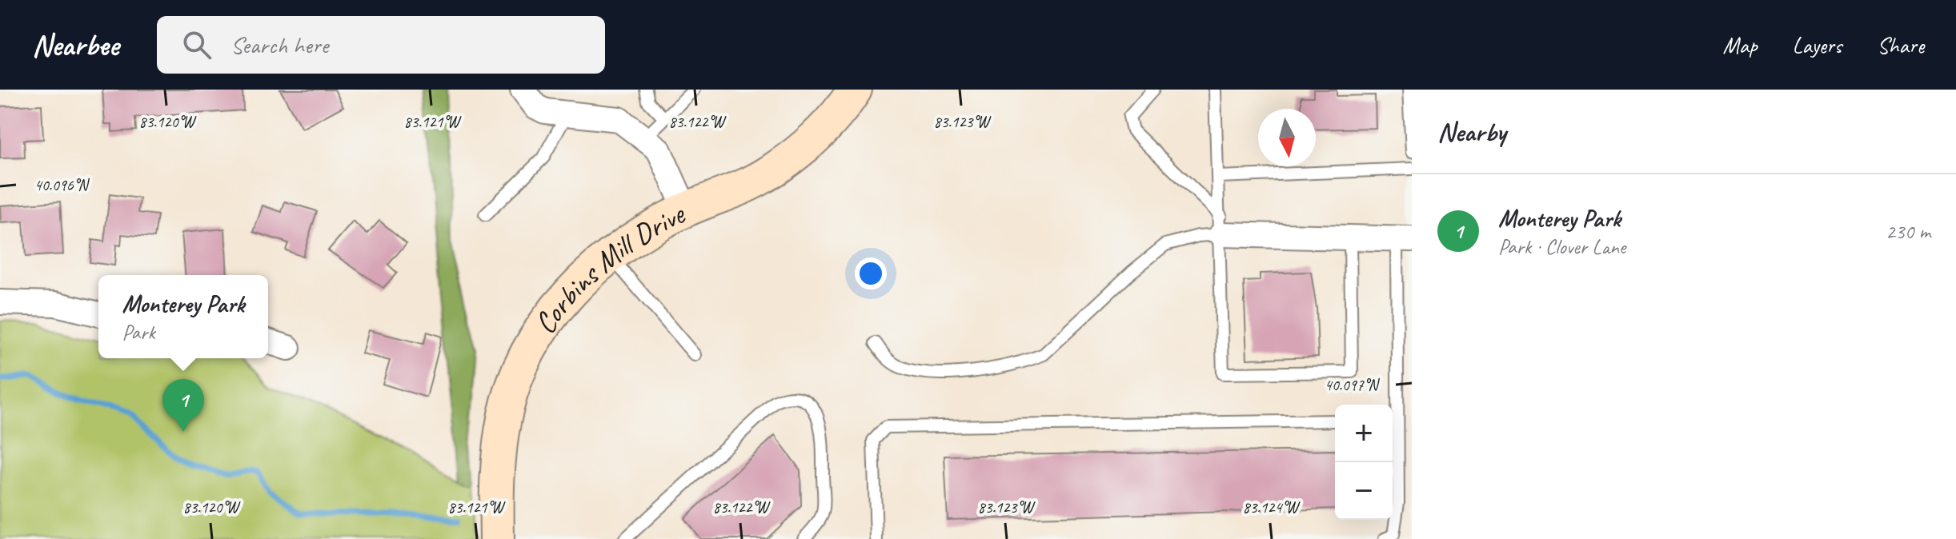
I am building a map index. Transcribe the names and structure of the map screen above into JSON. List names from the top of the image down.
{
  "streets": {
    "street": ["Corbins Mill Drive"]
  },
  "north": "bottom",
  "page": {
    "header": "Nearbee",
    "search": "Search here",
    "nav": ["Map", "Layers", "Share"],
    "heading": "Nearby",
    "list": [
      {
        "mark": "1",
        "name": "Monterey Park",
        "note": "Park · Clover Lane",
        "value": "230 m"
      }
    ],
    "popup": ["Monterey Park", "Park"],
    "pins": "1",
    "map_buttons": ["+", "−"]
  },
  "coordinates": [
    "83.120°W",
    "83.121°W",
    "83.122°W",
    "83.123°W",
    "40.096°N",
    "40.097°N",
    "83.124°W"
  ]
}
